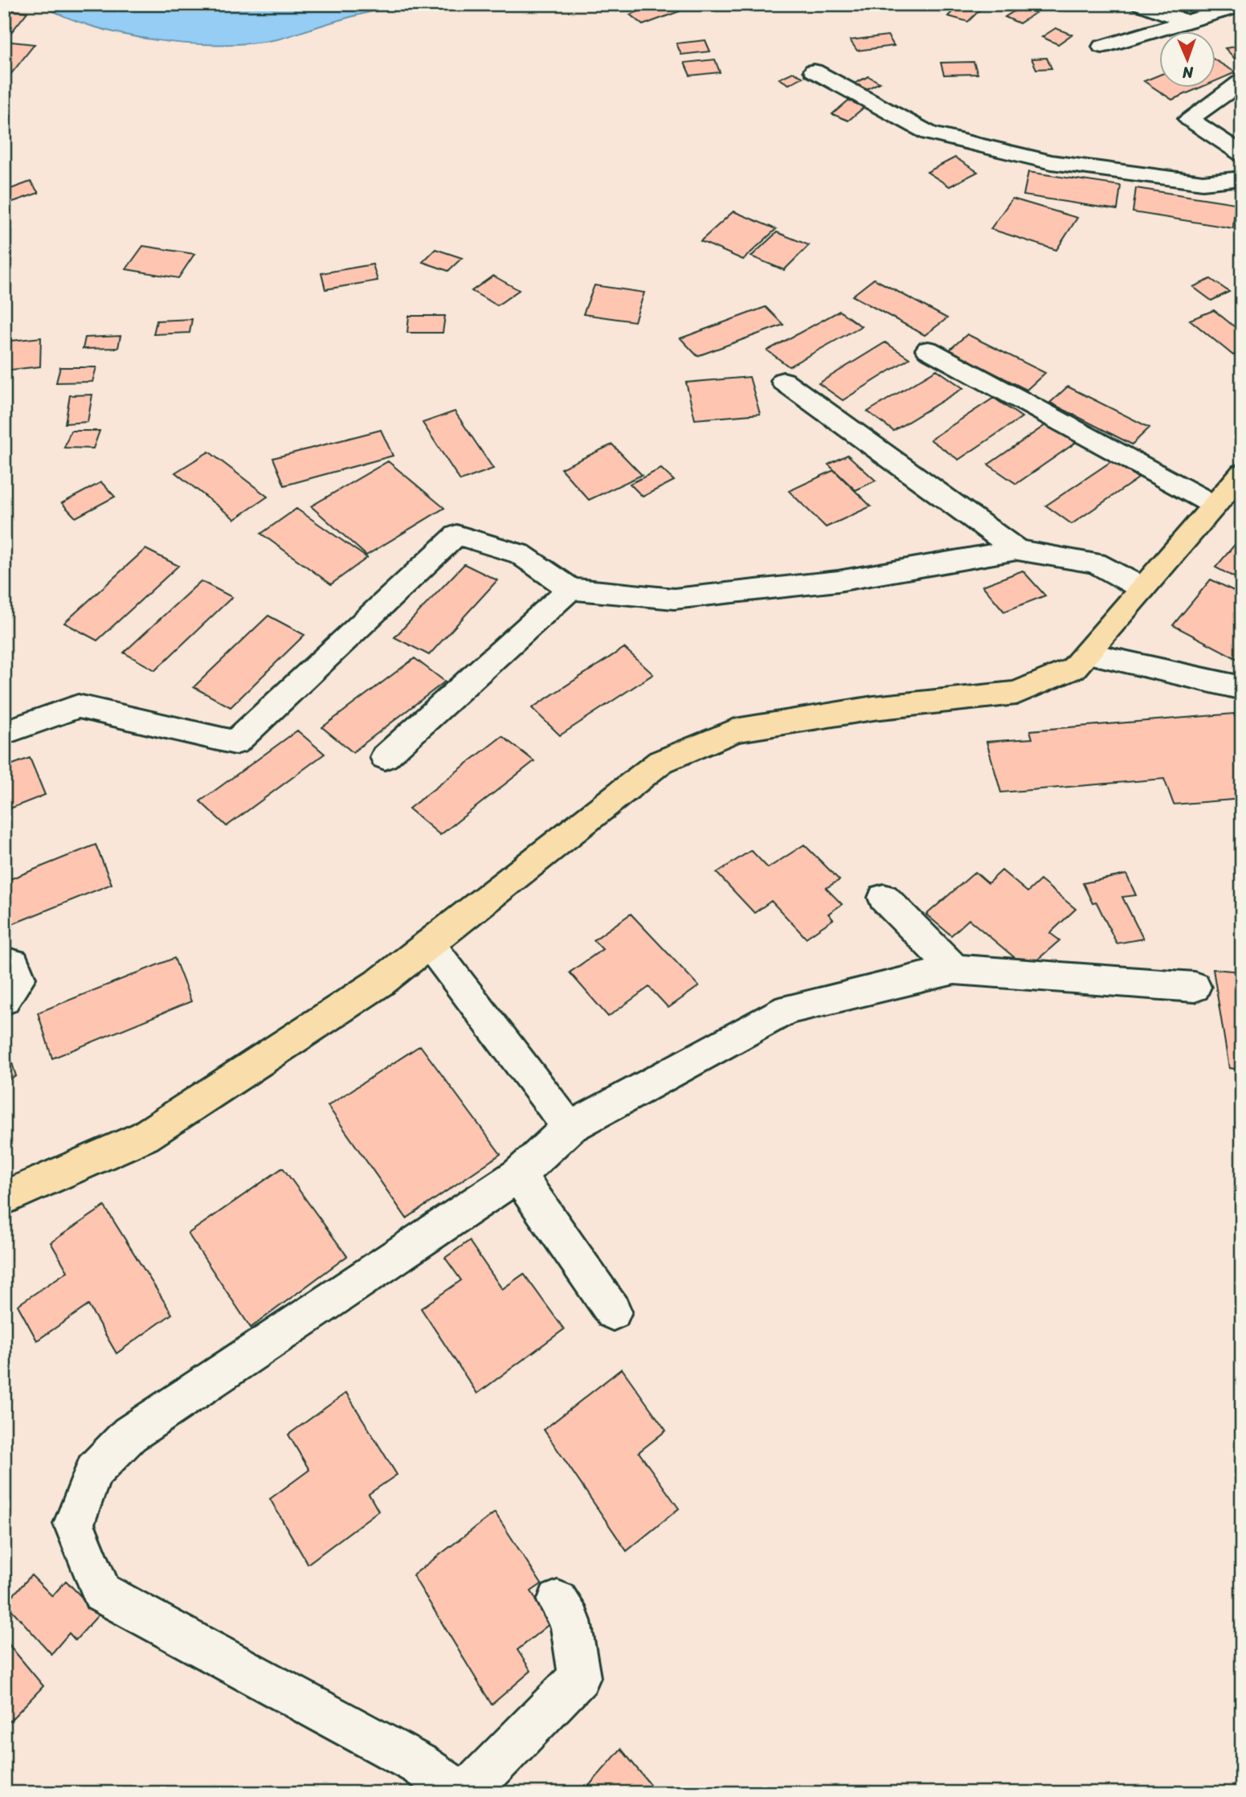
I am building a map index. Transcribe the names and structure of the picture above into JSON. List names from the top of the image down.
{
  "north": "bottom"
}
